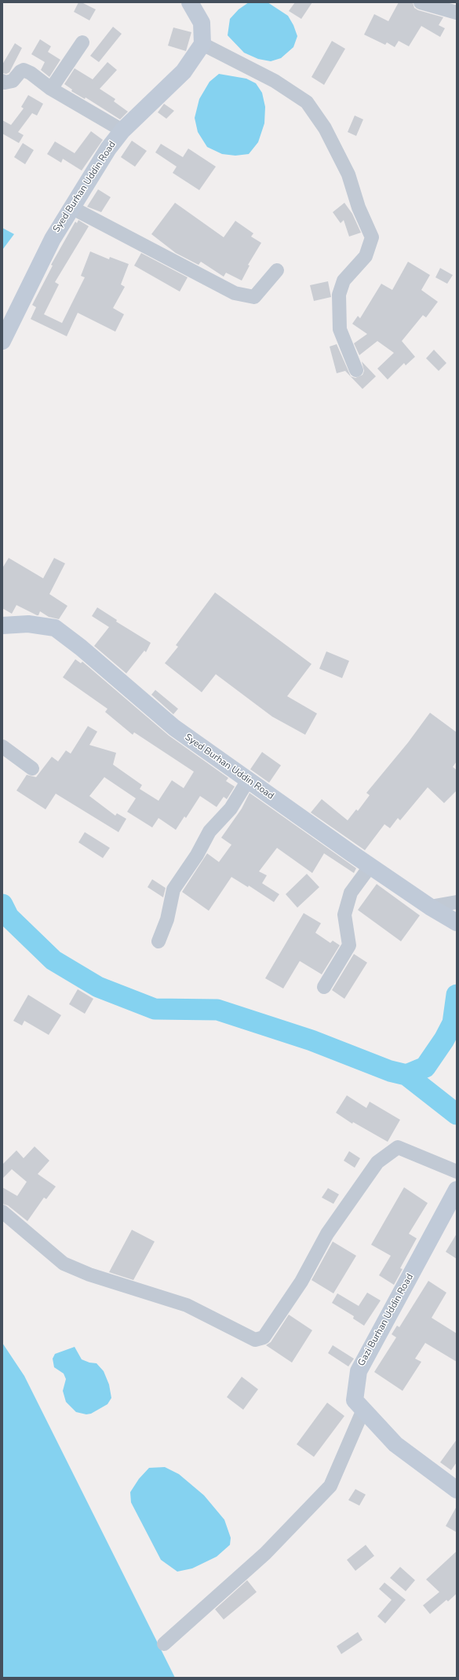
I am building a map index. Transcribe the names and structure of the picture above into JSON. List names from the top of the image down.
{
  "streets": {
    "street": ["Syed Burhan Uddin Road", "Gazi Burhan Uddin Road"]
  }
}
